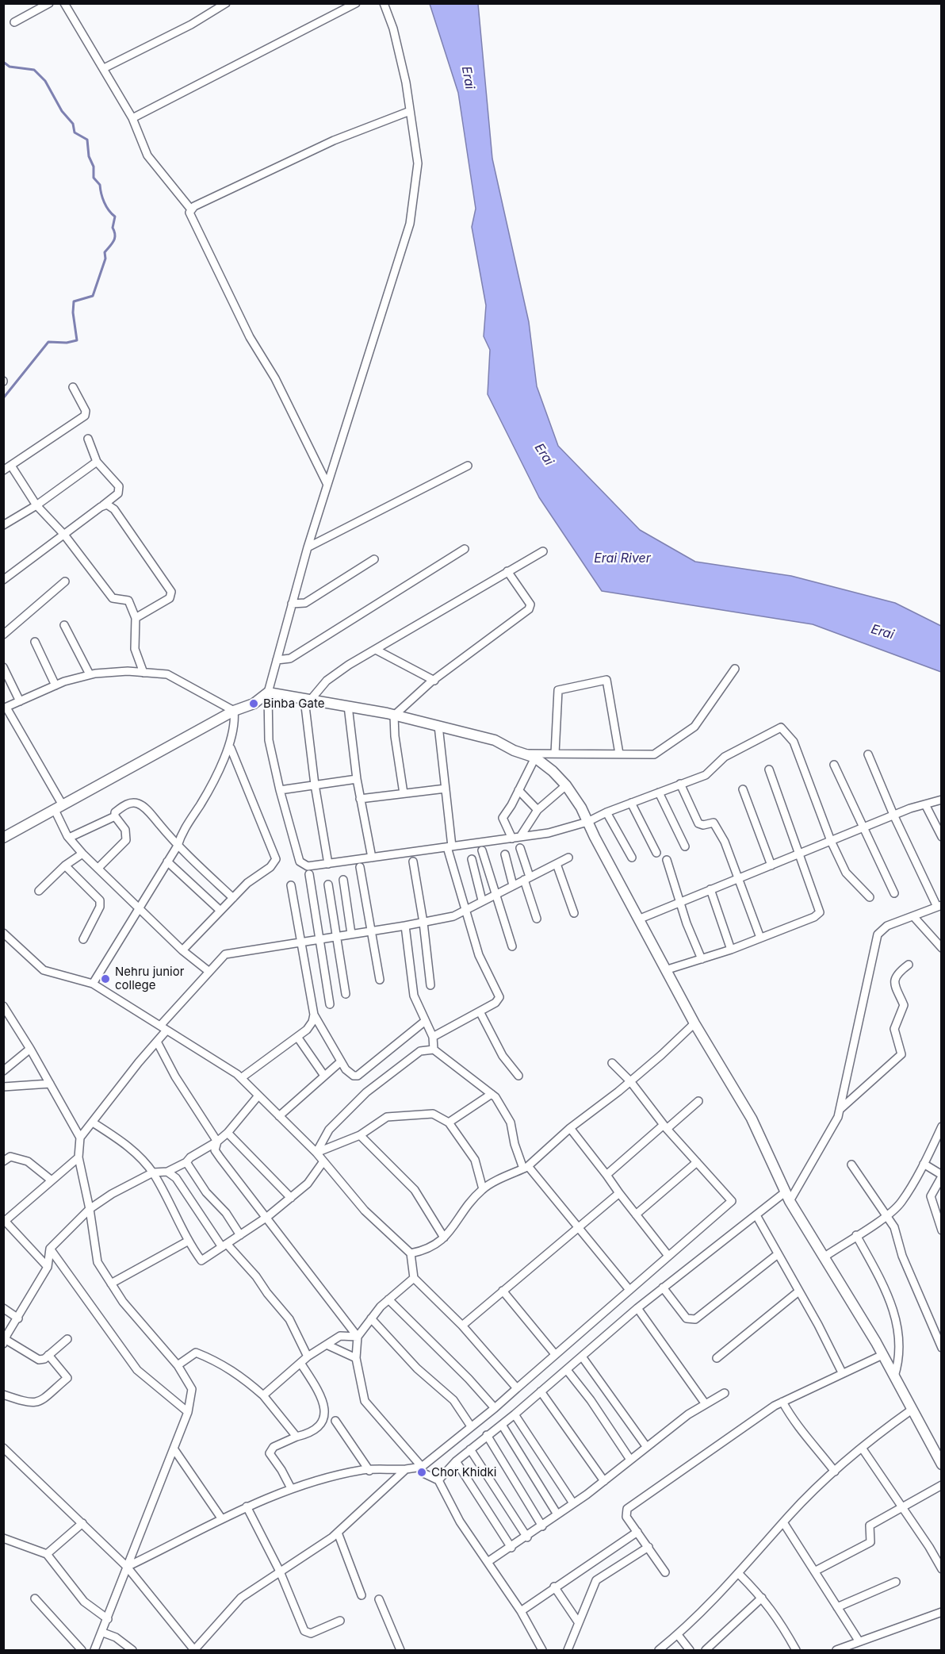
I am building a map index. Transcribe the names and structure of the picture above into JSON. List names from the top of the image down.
{
  "water": ["Erai", "Erai River"],
  "places": ["Binba Gate", "Nehru junior college", "Chor Khidki"]
}
